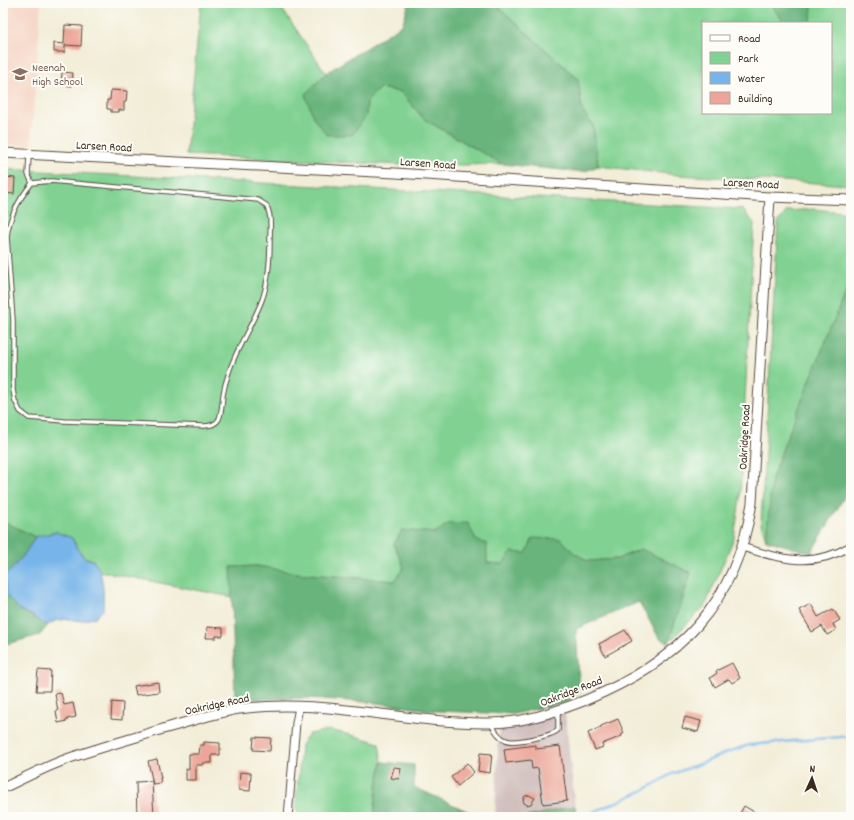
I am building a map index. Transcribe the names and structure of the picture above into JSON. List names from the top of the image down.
{
  "streets": {
    "street": ["Larsen Road", "Oakridge Road"]
  },
  "crossings": [
    ["Larsen Road", "Oakridge Road"]
  ],
  "places": {
    "school or university": ["Neenah High School"]
  },
  "legend": [
    "Road",
    "Park",
    "Water",
    "Building"
  ],
  "north": "top"
}
